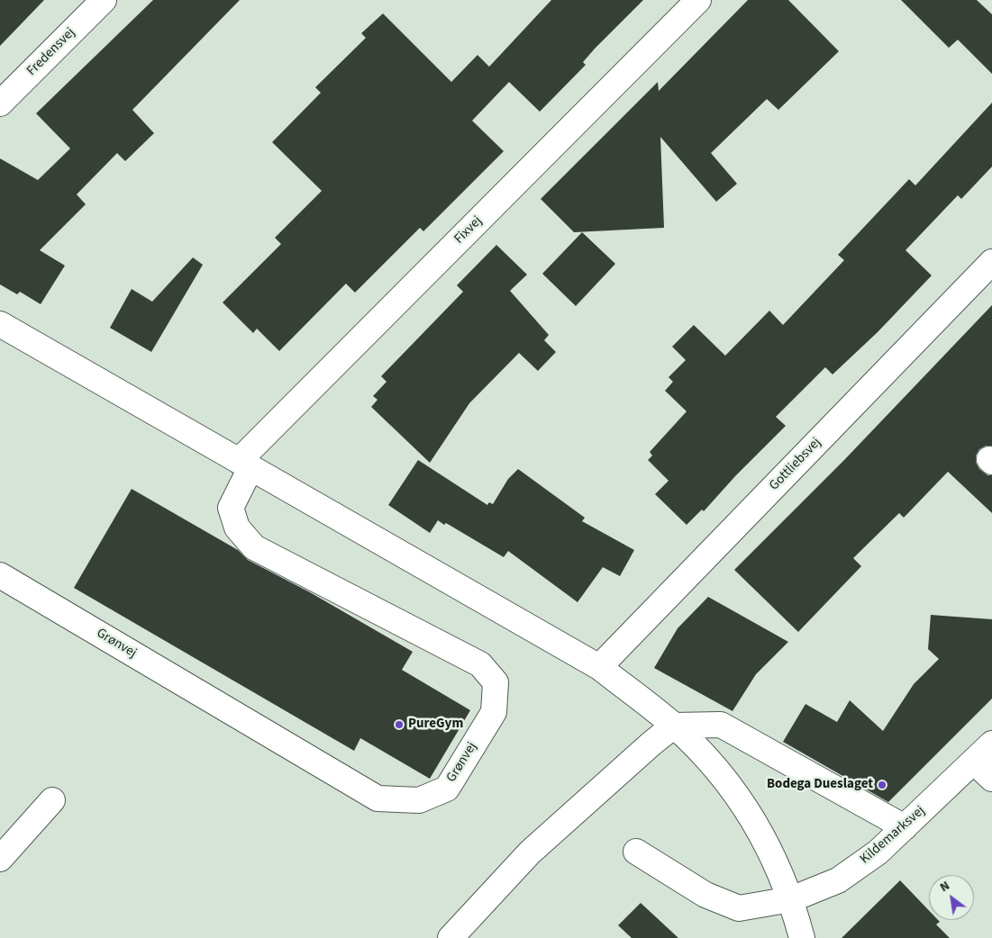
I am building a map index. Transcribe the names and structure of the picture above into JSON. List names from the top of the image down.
{
  "streets": {
    "street": [
      "Fredensvej",
      "Fixvej",
      "Gottliebsvej",
      "Grønvej",
      "Kildemarksvej"
    ]
  },
  "crossings": [
    ["Fixvej", "Grønvej"]
  ],
  "places": ["PureGym", "Bodega Dueslaget"],
  "north": "top left"
}
